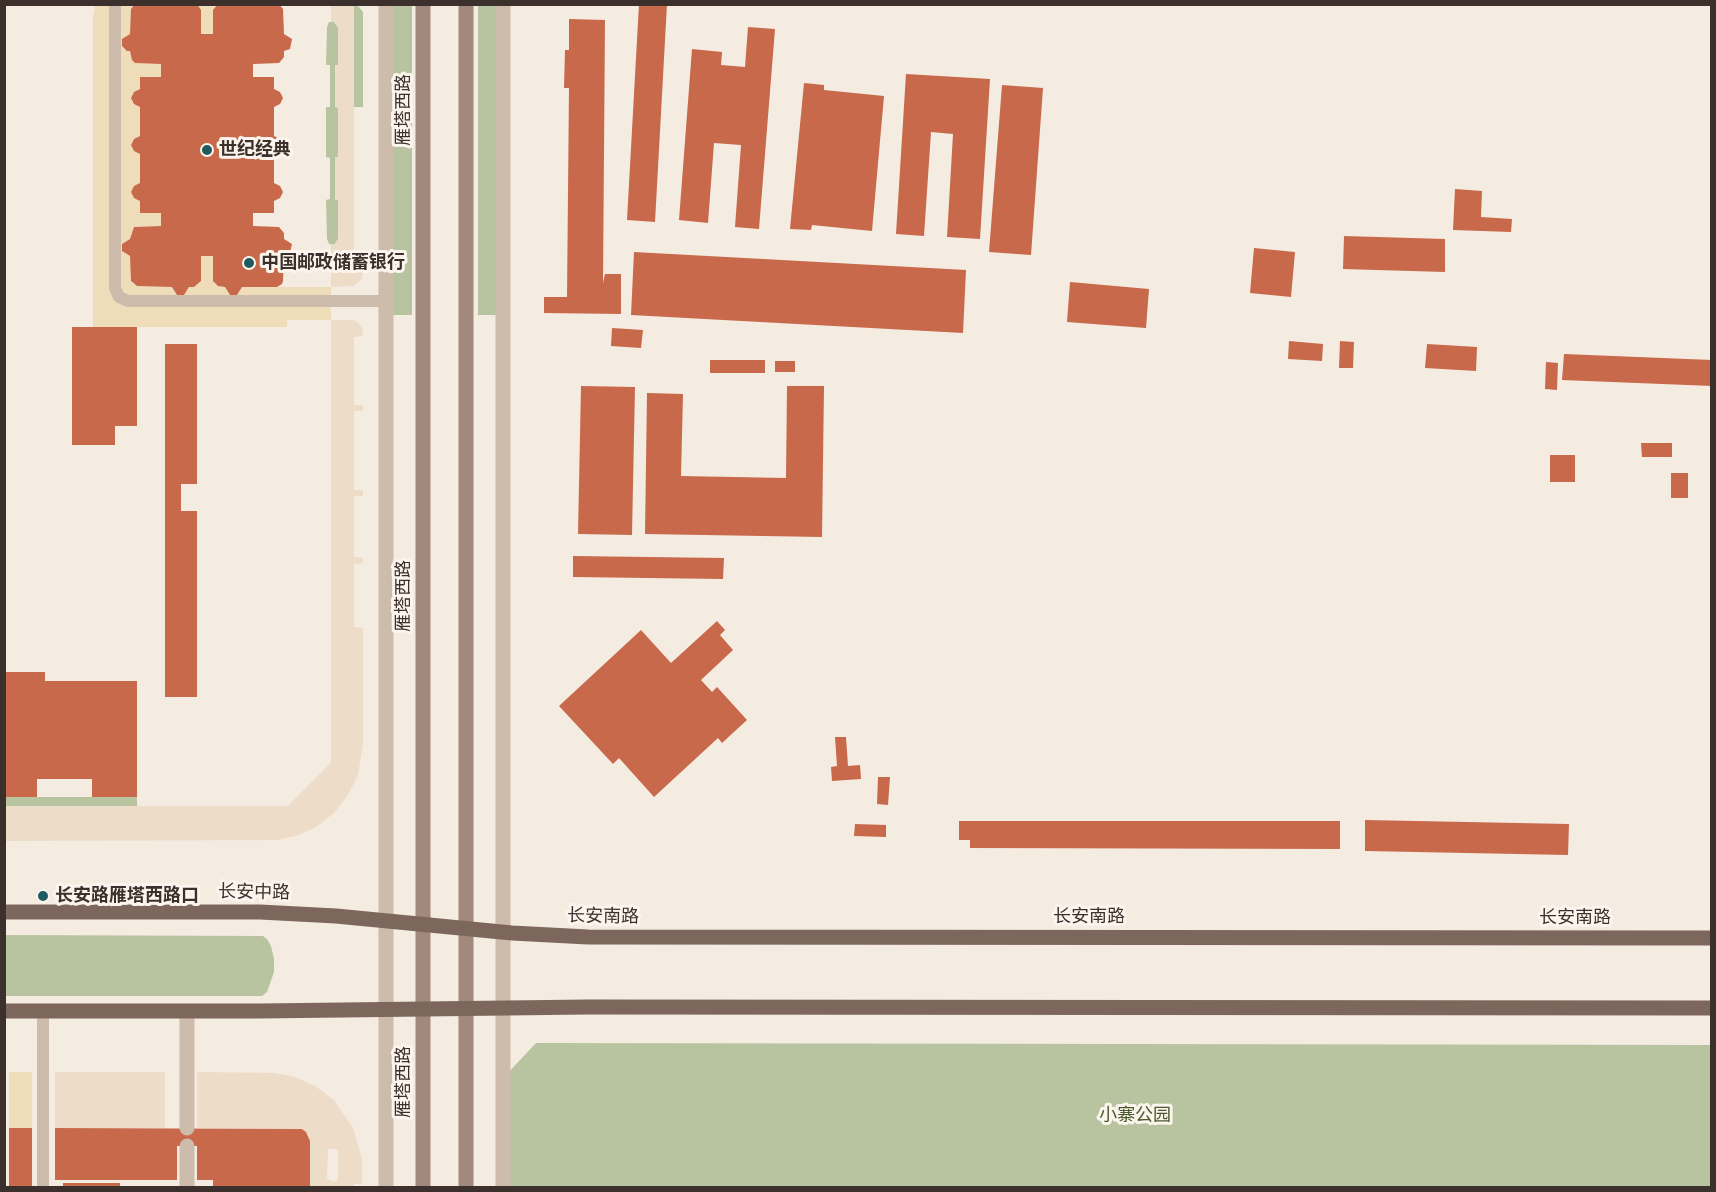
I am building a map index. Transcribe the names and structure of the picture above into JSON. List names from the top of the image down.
{
  "streets": {
    "main road": ["雁塔西路", "长安中路", "长安南路"]
  },
  "crossings": [
    ["雁塔西路", "长安中路"],
    ["长安中路", "长安南路"]
  ],
  "parks": ["小寨公园"],
  "places": ["世纪经典", "中国邮政储蓄银行", "长安路雁塔西路口"]
}
